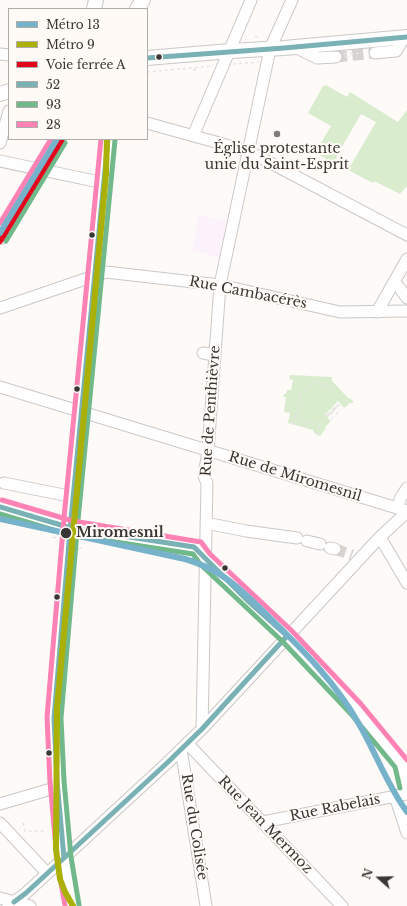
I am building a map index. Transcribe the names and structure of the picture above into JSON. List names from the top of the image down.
{
  "streets": {
    "street": [
      "Rue Cambacérès",
      "Rue de Penthièvre",
      "Rue de Miromesnil",
      "Rue Rabelais",
      "Rue Jean Mermoz",
      "Rue du Colisée"
    ]
  },
  "crossings": [
    ["Rue Cambacérès", "Rue de Penthièvre"],
    ["Rue de Penthièvre", "Rue de Miromesnil"],
    ["Rue Rabelais", "Rue Jean Mermoz"],
    ["Rue Jean Mermoz", "Rue du Colisée"]
  ],
  "places": ["Église protestante unie du Saint-Esprit", "Miromesnil"],
  "lines": [
    "transit line 52",
    "metro line 13",
    "metro line 9",
    "rail line A",
    "transit line 93",
    "transit line 28"
  ],
  "legend": [
    "Métro 13",
    "Métro 9",
    "Voie ferrée A",
    "52",
    "93",
    "28"
  ],
  "north": "left"
}
